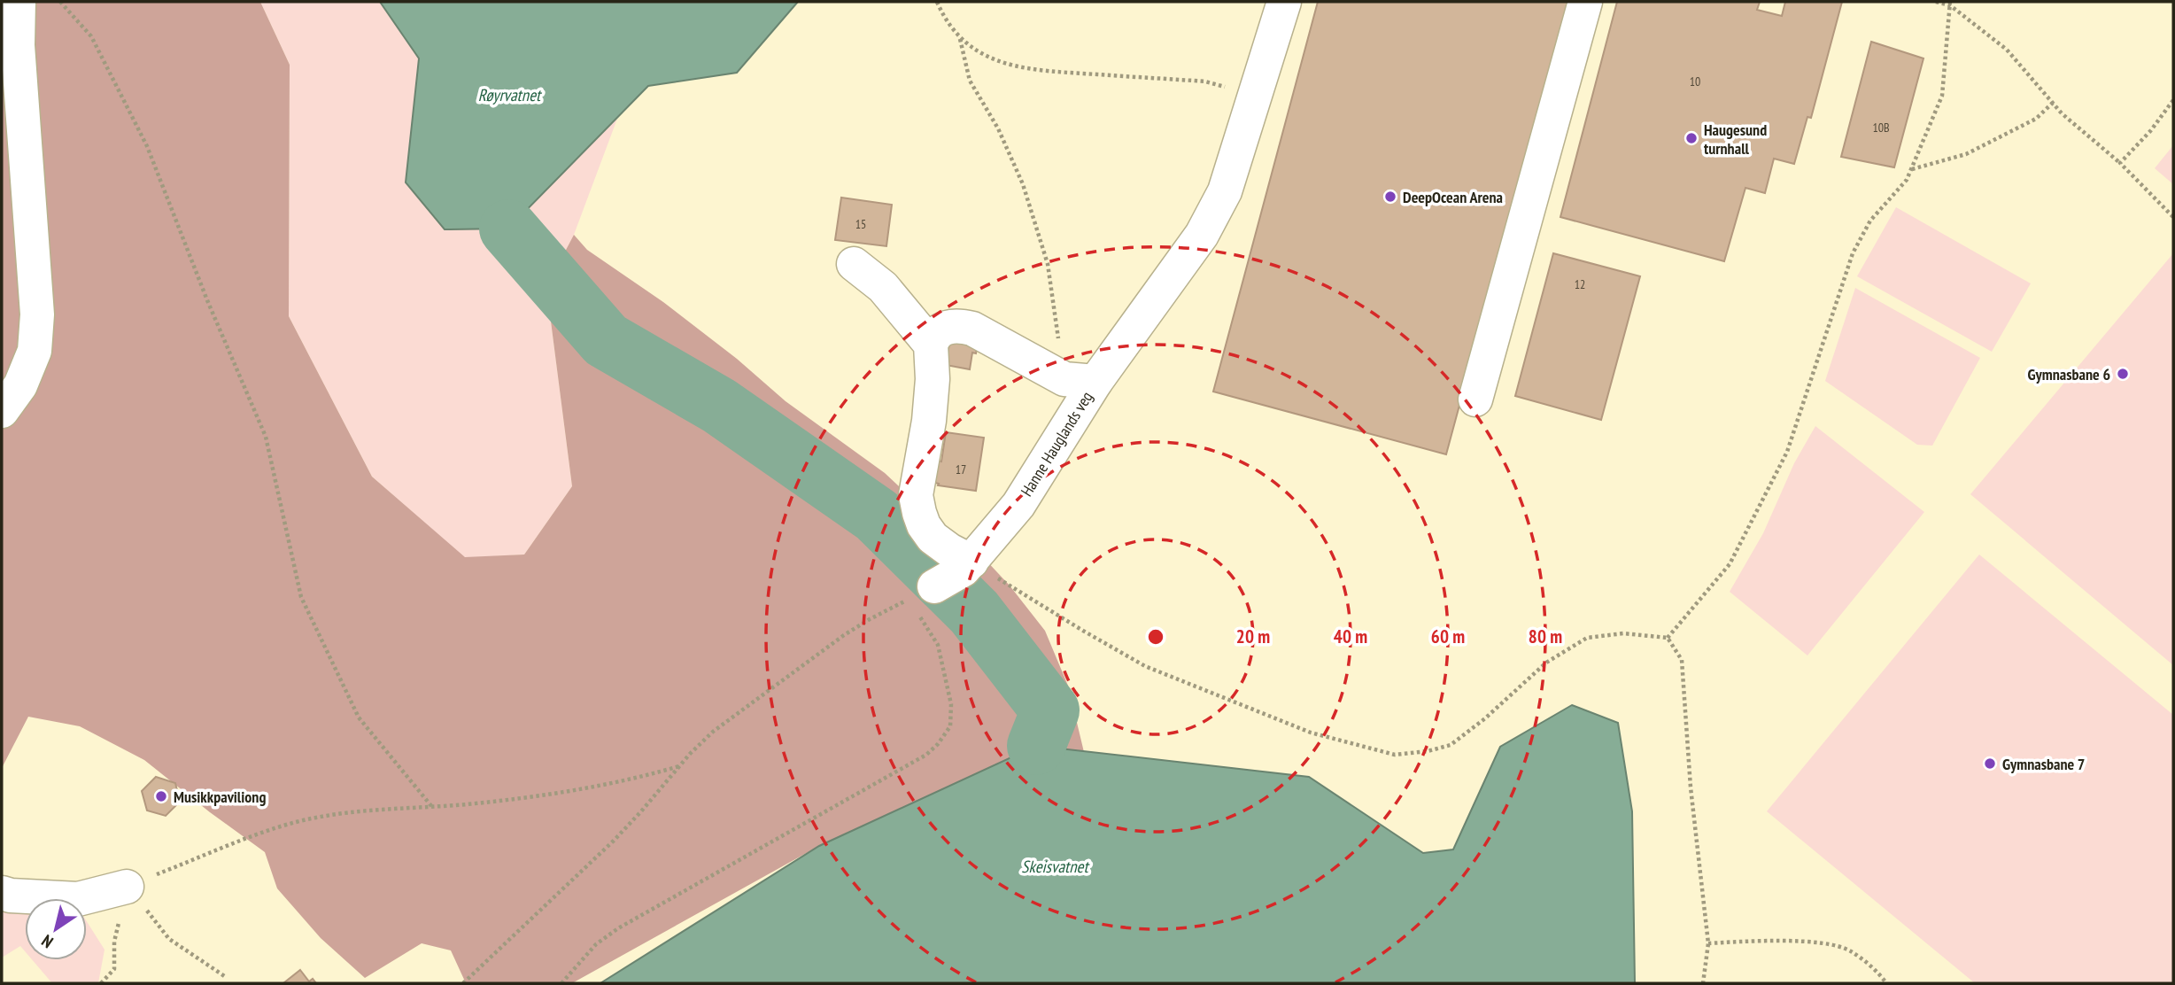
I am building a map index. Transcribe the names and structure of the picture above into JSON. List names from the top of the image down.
{
  "streets": {
    "lane": ["Hanne Hauglands veg"]
  },
  "water": ["Røyrvatnet", "Skeisvatnet"],
  "places": [
    "Haugesund turnhall",
    "DeepOcean Arena",
    "Gymnasbane 6",
    "Gymnasbane 7",
    "Musikkpaviliong"
  ],
  "house_numbers": [
    "10",
    "10B",
    "15",
    "12",
    "17"
  ],
  "north": "bottom left",
  "rings": [
    "20 m",
    "40 m",
    "60 m",
    "80 m"
  ]
}
